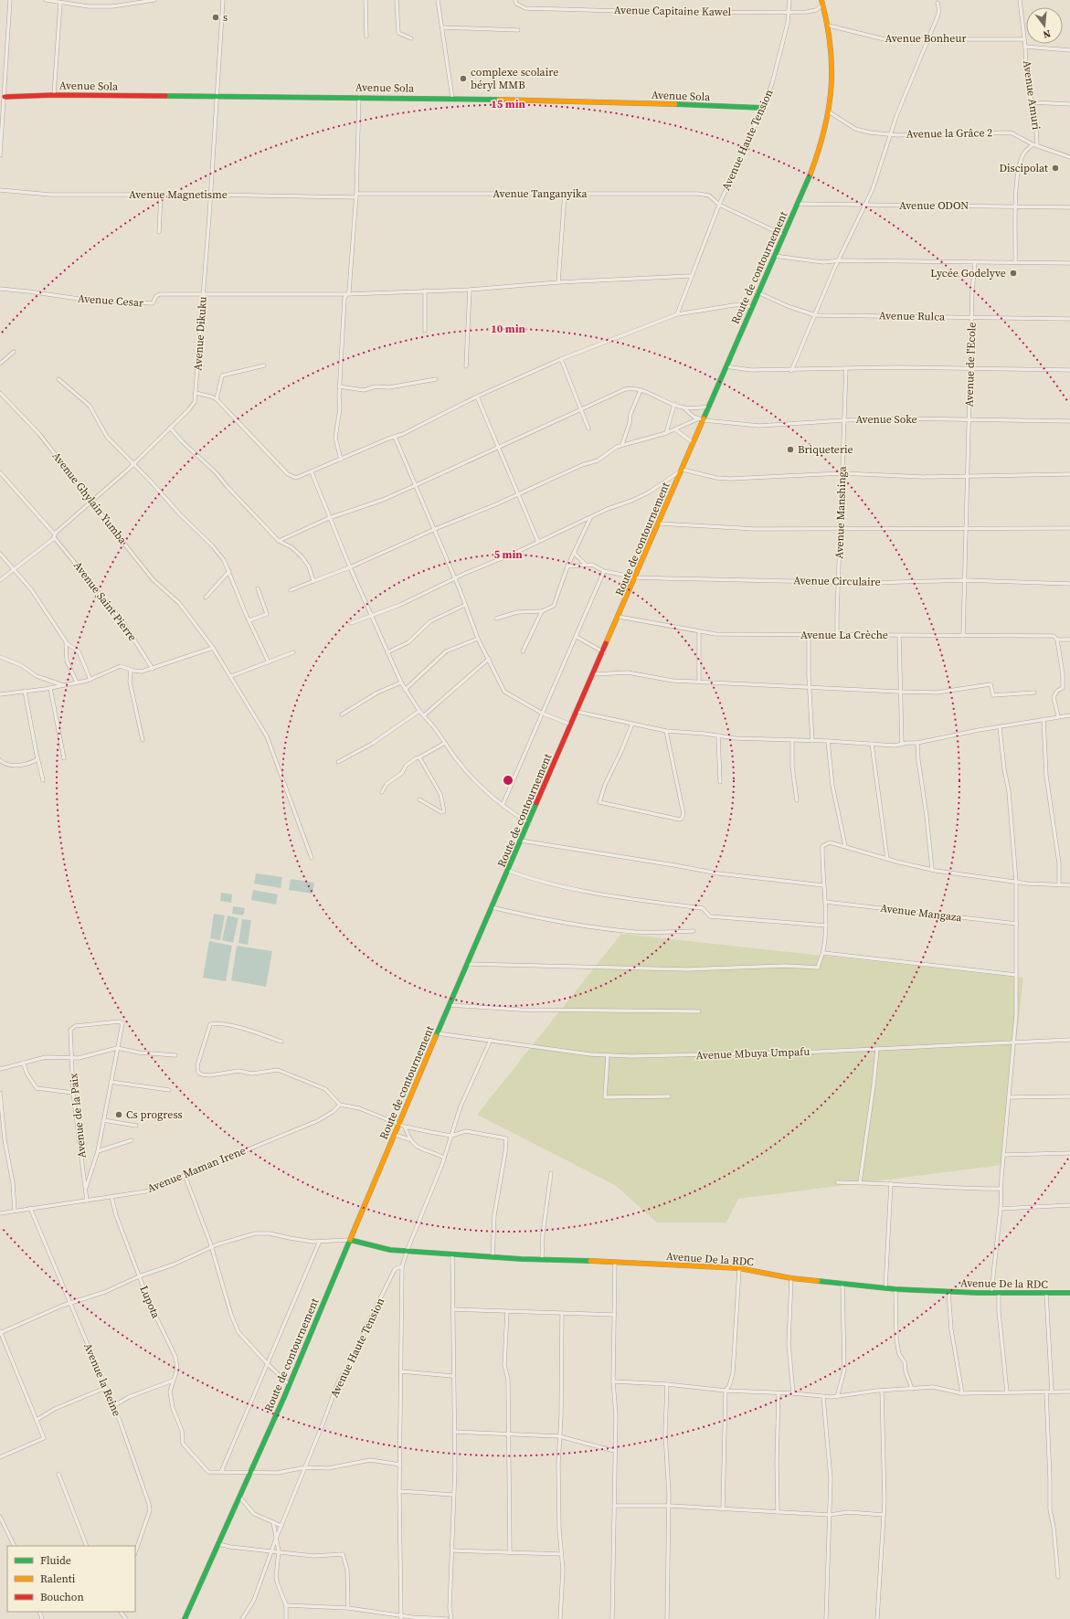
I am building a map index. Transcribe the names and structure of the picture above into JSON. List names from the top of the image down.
{
  "streets": {
    "street": [
      "Avenue Capitaine Kawel",
      "Avenue Bonheur",
      "Avenue Sola",
      "Avenue Amuri",
      "Avenue la Grâce 2",
      "Avenue Haute Tension",
      "Avenue Tanganyika",
      "Avenue Magnetisme",
      "Avenue ODON",
      "Route de contournement",
      "Avenue Cesar",
      "Avenue Rulca",
      "Avenue Dikuku",
      "Avenue de l'Ecole",
      "Avenue Soke",
      "Avenue Ghylain Yumba",
      "Avenue Manshinga",
      "Avenue Circulaire",
      "Avenue Saint Pierre",
      "Avenue La Crèche",
      "Avenue Mangaza",
      "Avenue Mbuya Umpafu",
      "Avenue de la Paix",
      "Avenue Maman Irene",
      "Avenue De la RDC",
      "Lupota",
      "Avenue la Reine"
    ]
  },
  "crossings": [
    ["Avenue Capitaine Kawel", "Avenue Haute Tension"],
    ["Avenue Bonheur", "Avenue Amuri"],
    ["Avenue Bonheur", "Route de contournement"],
    ["Avenue Sola", "Avenue Haute Tension"],
    ["Avenue Sola", "Avenue Dikuku"],
    ["Avenue Amuri", "Avenue la Grâce 2"],
    ["Avenue la Grâce 2", "Route de contournement"],
    ["Avenue Haute Tension", "Avenue Tanganyika"],
    ["Avenue Haute Tension", "Avenue Cesar"],
    ["Avenue Haute Tension", "Avenue Mbuya Umpafu"],
    ["Avenue Haute Tension", "Avenue De la RDC"],
    ["Avenue Haute Tension", "Lupota"],
    ["Avenue Tanganyika", "Avenue Magnetisme"],
    ["Avenue Tanganyika", "Route de contournement"],
    ["Avenue Magnetisme", "Avenue Dikuku"],
    ["Avenue ODON", "Route de contournement"],
    ["Route de contournement", "Avenue Rulca"],
    ["Route de contournement", "Avenue Soke"],
    ["Route de contournement", "Avenue Circulaire"],
    ["Route de contournement", "Avenue La Crèche"],
    ["Route de contournement", "Avenue Mbuya Umpafu"],
    ["Route de contournement", "Avenue De la RDC"],
    ["Route de contournement", "Lupota"],
    ["Avenue Cesar", "Avenue Dikuku"],
    ["Avenue Rulca", "Avenue de l'Ecole"],
    ["Avenue Dikuku", "Avenue Ghylain Yumba"],
    ["Avenue Dikuku", "Avenue Saint Pierre"],
    ["Avenue de l'Ecole", "Avenue Soke"],
    ["Avenue de l'Ecole", "Avenue Circulaire"],
    ["Avenue de l'Ecole", "Avenue La Crèche"],
    ["Avenue Soke", "Avenue Manshinga"],
    ["Avenue Manshinga", "Avenue Circulaire"],
    ["Avenue Manshinga", "Avenue La Crèche"],
    ["Avenue de la Paix", "Avenue Maman Irene"],
    ["Avenue Maman Irene", "Lupota"],
    ["Avenue Maman Irene", "Avenue la Reine"]
  ],
  "places": [
    "s",
    "complexe scolaire béryl MMB",
    "Discipolat",
    "Lycée Godelyve",
    "Briqueterie",
    "Cs progress"
  ],
  "legend": ["Fluide", "Ralenti", "Bouchon"],
  "north": "bottom",
  "rings": ["15 min", "10 min", "5 min"]
}
